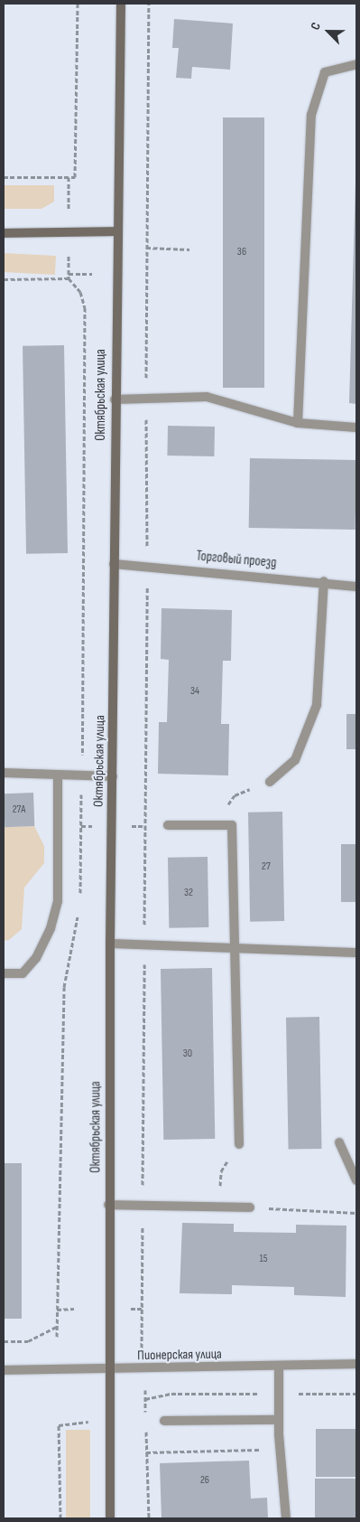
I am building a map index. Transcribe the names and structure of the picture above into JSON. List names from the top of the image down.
{
  "streets": {
    "main road": ["Октябрьская улица"],
    "street": ["Торговый проезд", "Пионерская улица"]
  },
  "crossings": [
    ["Октябрьская улица", "Торговый проезд"],
    ["Октябрьская улица", "Пионерская улица"]
  ],
  "house_numbers": [
    "36",
    "34",
    "27А",
    "27",
    "32",
    "30",
    "15",
    "26"
  ],
  "north": "top left"
}
